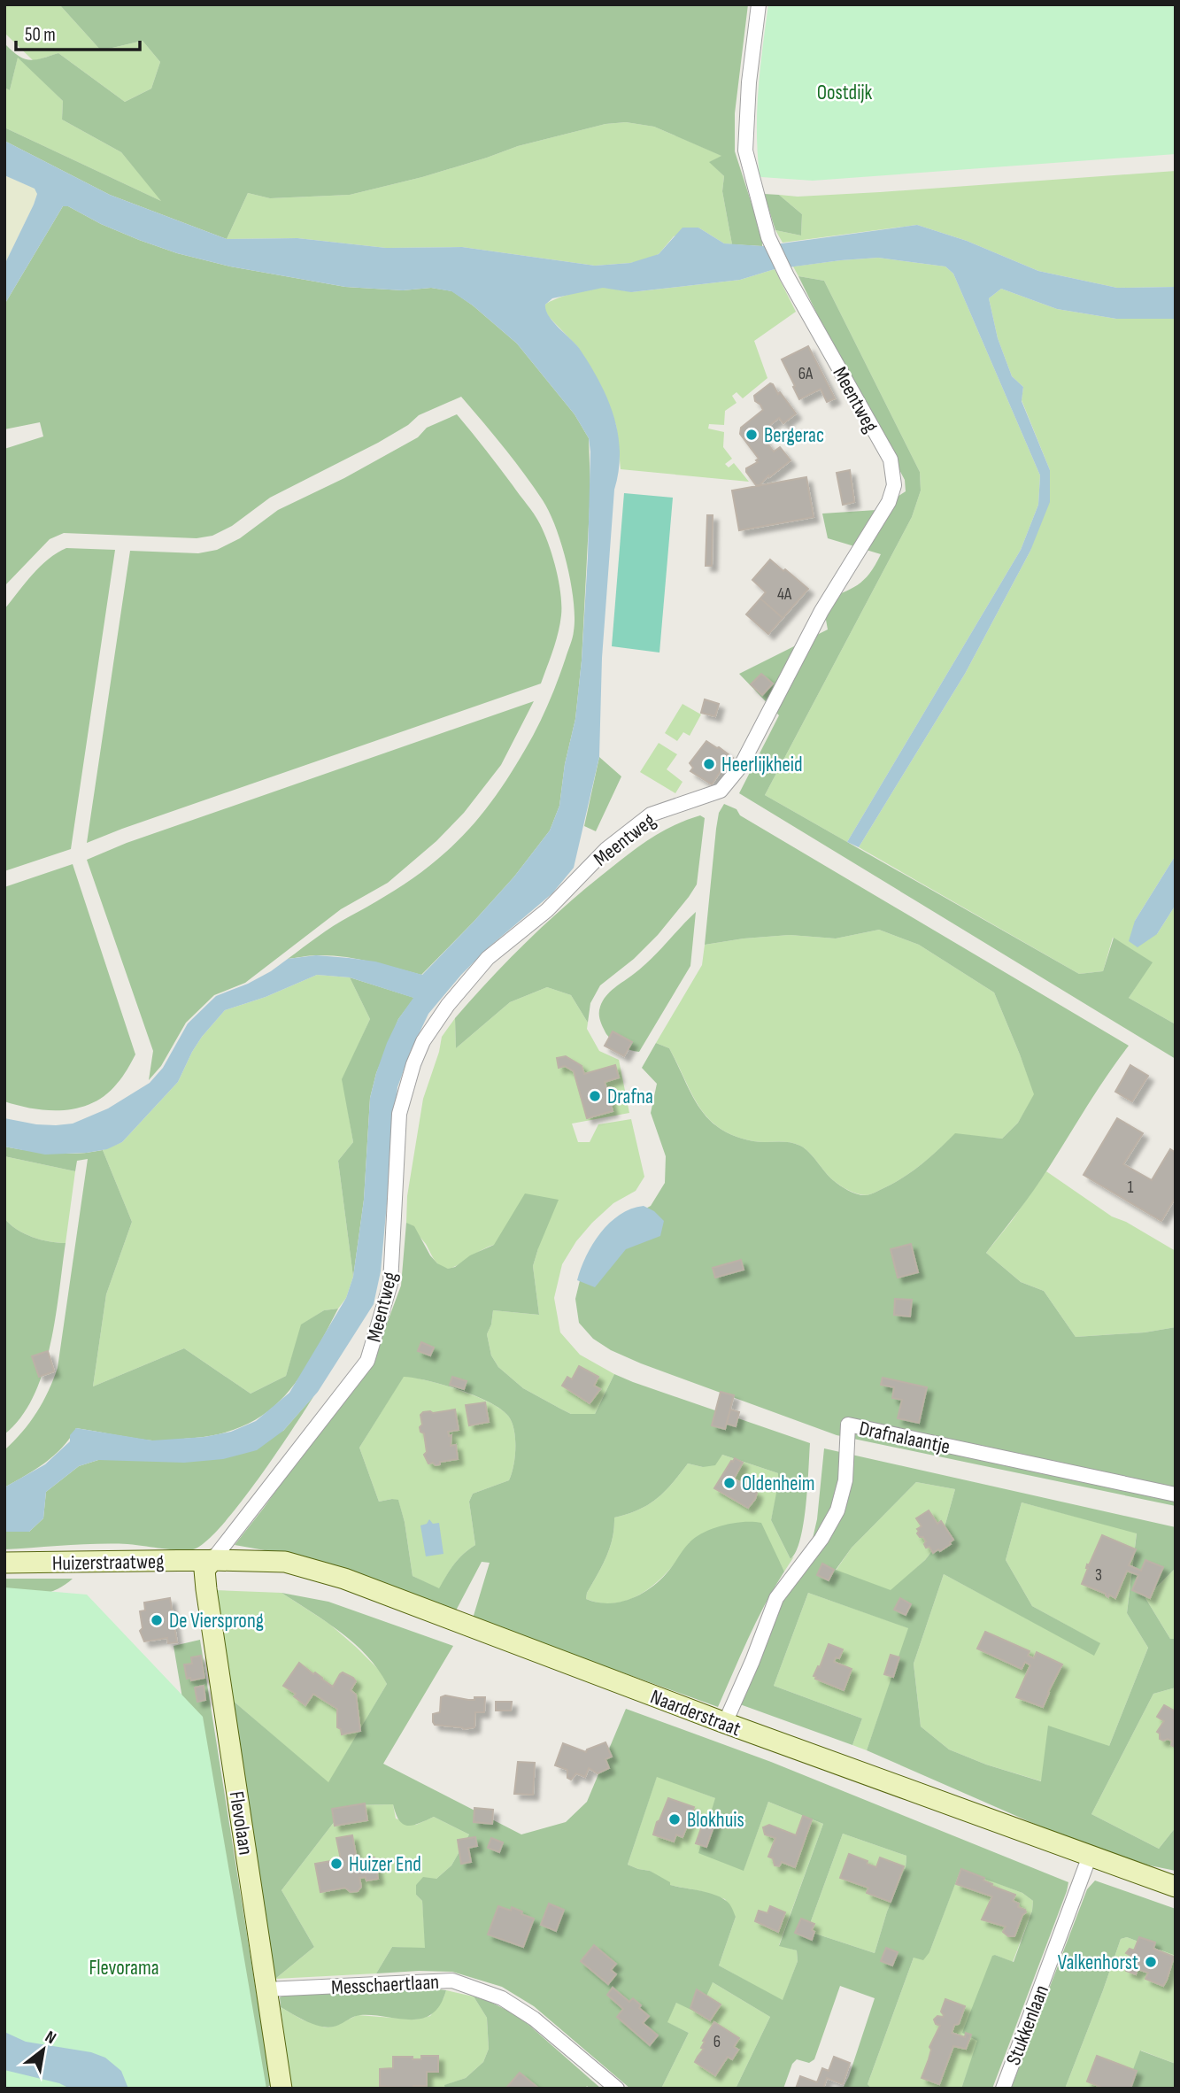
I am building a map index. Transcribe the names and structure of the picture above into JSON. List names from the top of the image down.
{
  "streets": {
    "street": [
      "Meentweg",
      "Drafnalaantje",
      "Huizerstraatweg",
      "Naarderstraat",
      "Flevolaan",
      "Messchaertlaan",
      "Stukkenlaan"
    ]
  },
  "crossings": [
    ["Meentweg", "Huizerstraatweg"],
    ["Meentweg", "Naarderstraat"],
    ["Meentweg", "Flevolaan"],
    ["Drafnalaantje", "Naarderstraat"],
    ["Huizerstraatweg", "Naarderstraat"],
    ["Huizerstraatweg", "Flevolaan"],
    ["Naarderstraat", "Flevolaan"],
    ["Naarderstraat", "Stukkenlaan"],
    ["Flevolaan", "Messchaertlaan"]
  ],
  "parks": ["Oostdijk", "Flevorama"],
  "places": [
    "Bergerac",
    "Heerlijkheid",
    "Drafna",
    "Oldenheim",
    "De Viersprong",
    "Blokhuis",
    "Huizer End",
    "Valkenhorst"
  ],
  "house_numbers": [
    "6A",
    "4A",
    "1",
    "3",
    "6"
  ],
  "scale_bar": "50 m",
  "north": "top right"
}
